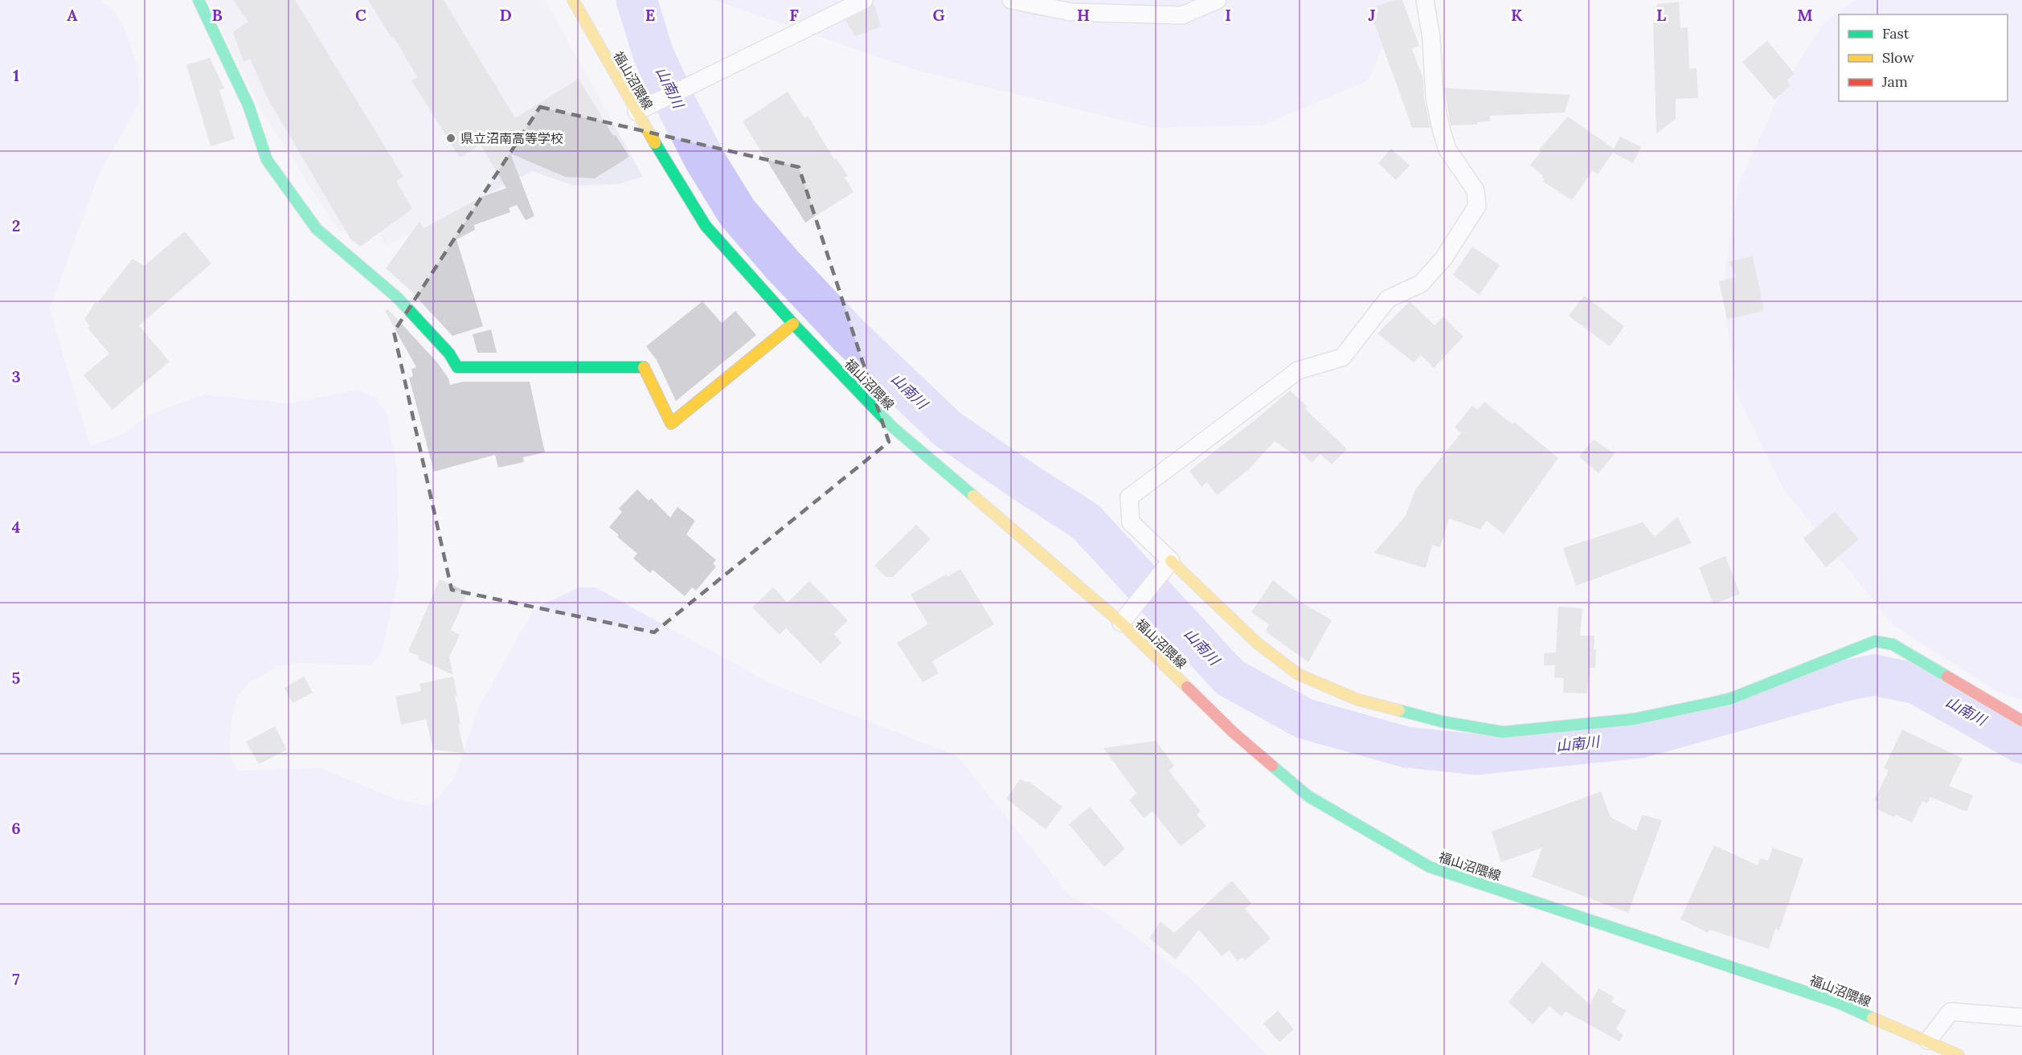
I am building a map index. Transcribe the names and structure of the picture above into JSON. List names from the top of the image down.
{
  "streets": {
    "main road": ["福山沼隈線"]
  },
  "water": ["山南川"],
  "places": ["県立沼南高等学校"],
  "legend": ["Fast", "Slow", "Jam"],
  "grid": {
    "columns": [
      "A",
      "B",
      "C",
      "D",
      "E",
      "F",
      "G",
      "H",
      "I",
      "J",
      "K",
      "L",
      "M"
    ],
    "rows": [
      "1",
      "2",
      "3",
      "4",
      "5",
      "6",
      "7"
    ]
  }
}
